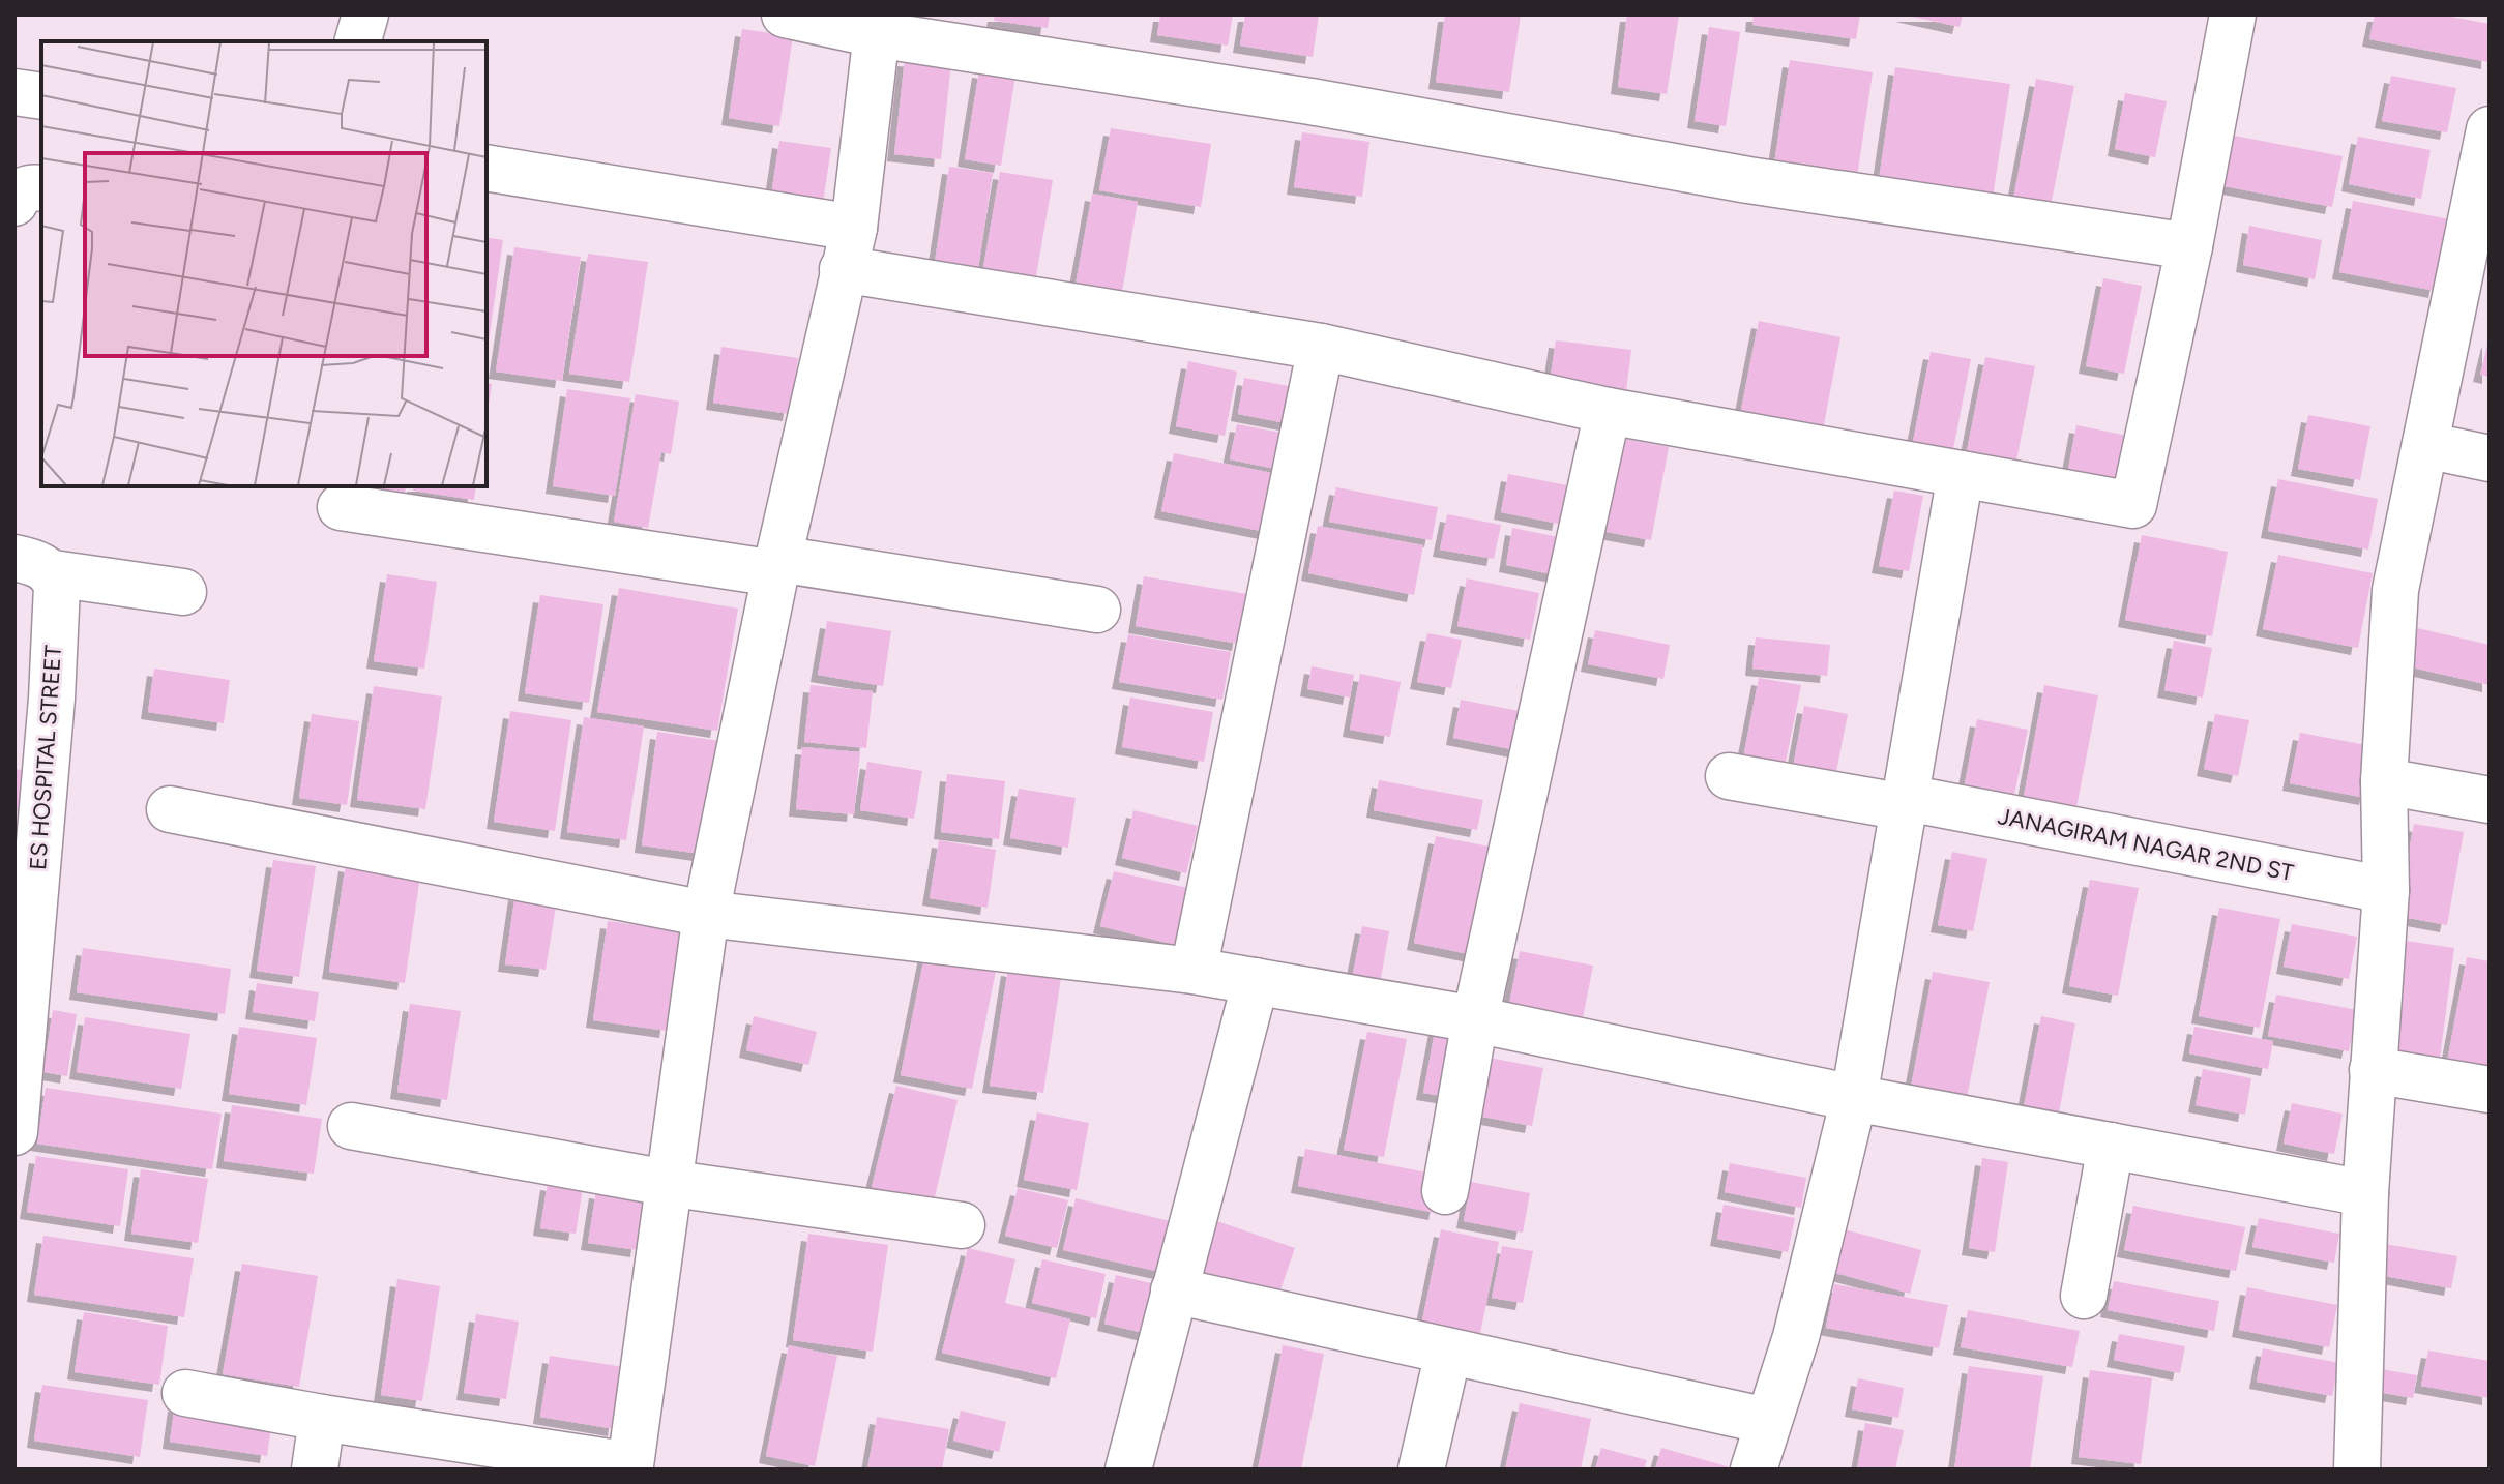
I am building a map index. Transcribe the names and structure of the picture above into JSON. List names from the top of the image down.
{
  "streets": {
    "street": ["ES HOSPITAL STREET", "JANAGIRAM NAGAR 2ND ST"]
  }
}
